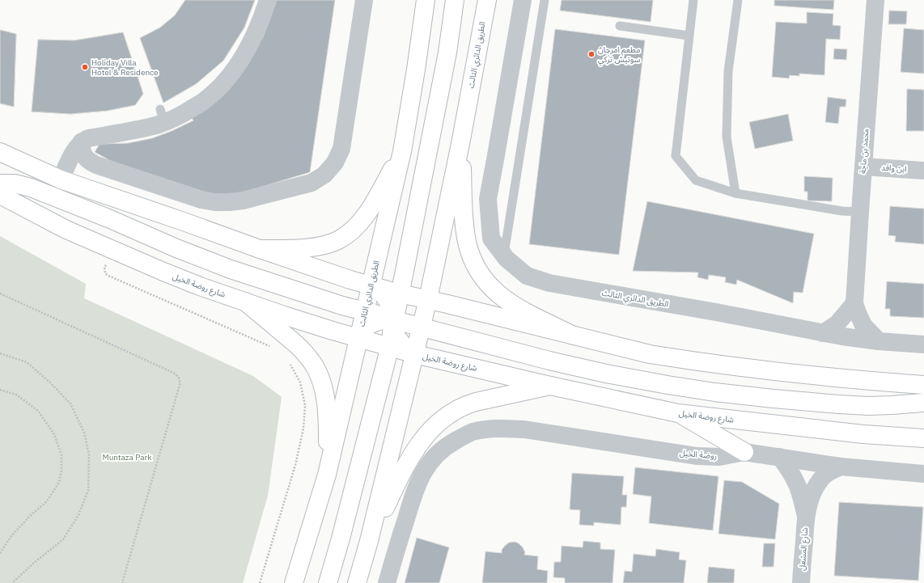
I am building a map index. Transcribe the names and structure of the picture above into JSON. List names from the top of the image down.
{
  "streets": {
    "main road": ["الطريق الدائري الثالث", "شارع روضة الخيل"],
    "street": [
      "محمد بن ماجة",
      "ابن وافد",
      "روضة الخيل",
      "شارع المشعل"
    ]
  },
  "crossings": [
    ["الطريق الدائري الثالث", "شارع روضة الخيل"],
    ["محمد بن ماجة", "ابن وافد"],
    ["روضة الخيل", "شارع المشعل"]
  ],
  "parks": ["Muntaza Park"],
  "places": ["مطعم امرجان سوتيش تركي", "Holiday Villa Hotel & Residence"]
}
